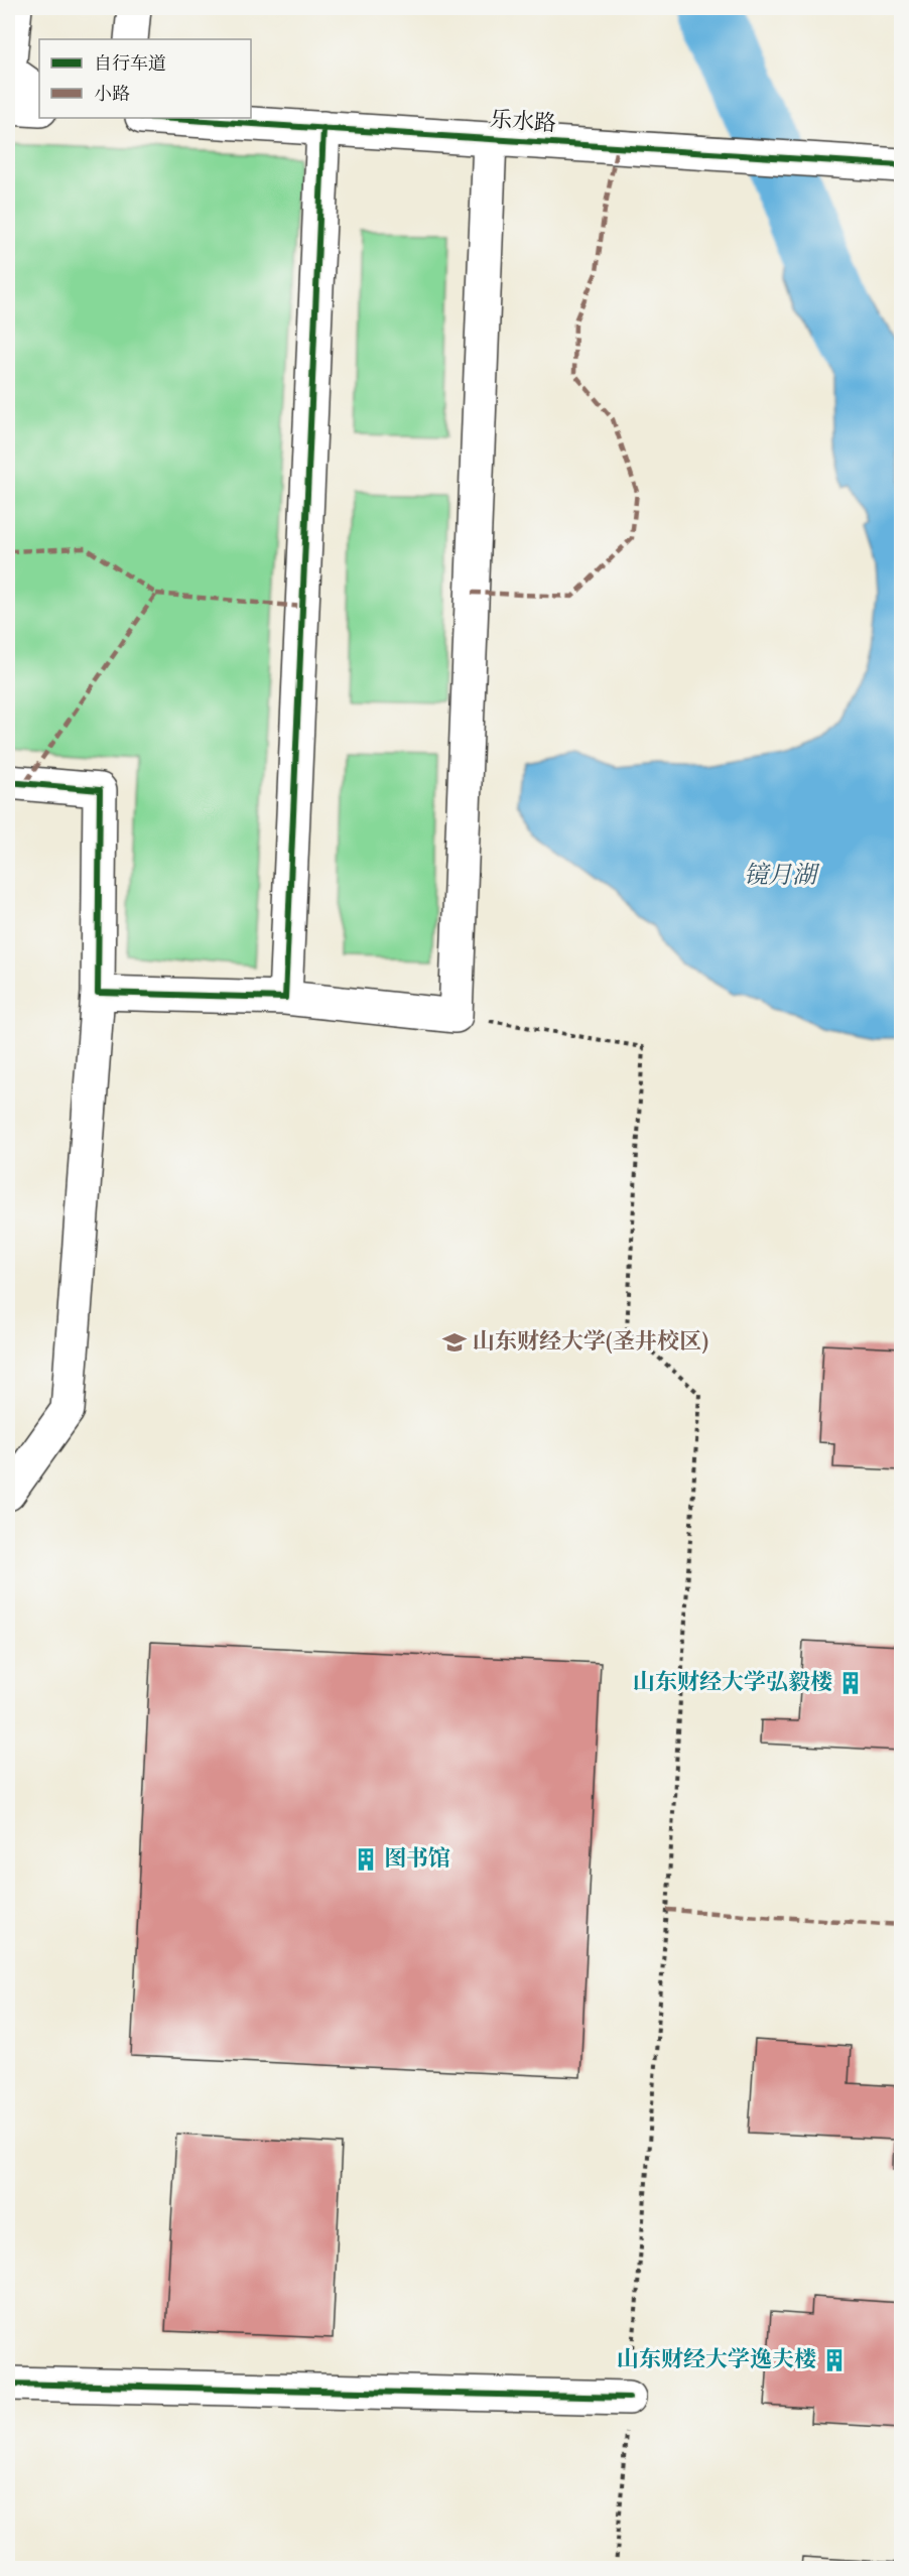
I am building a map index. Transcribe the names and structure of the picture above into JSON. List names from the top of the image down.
{
  "streets": {
    "street": ["乐水路"]
  },
  "water": ["镜月湖"],
  "places": {
    "school or university": ["山东财经大学(圣井校区)"],
    "building": ["山东财经大学弘毅楼", "图书馆", "山东财经大学逸夫楼"]
  },
  "legend": ["自行车道", "小路"]
}
